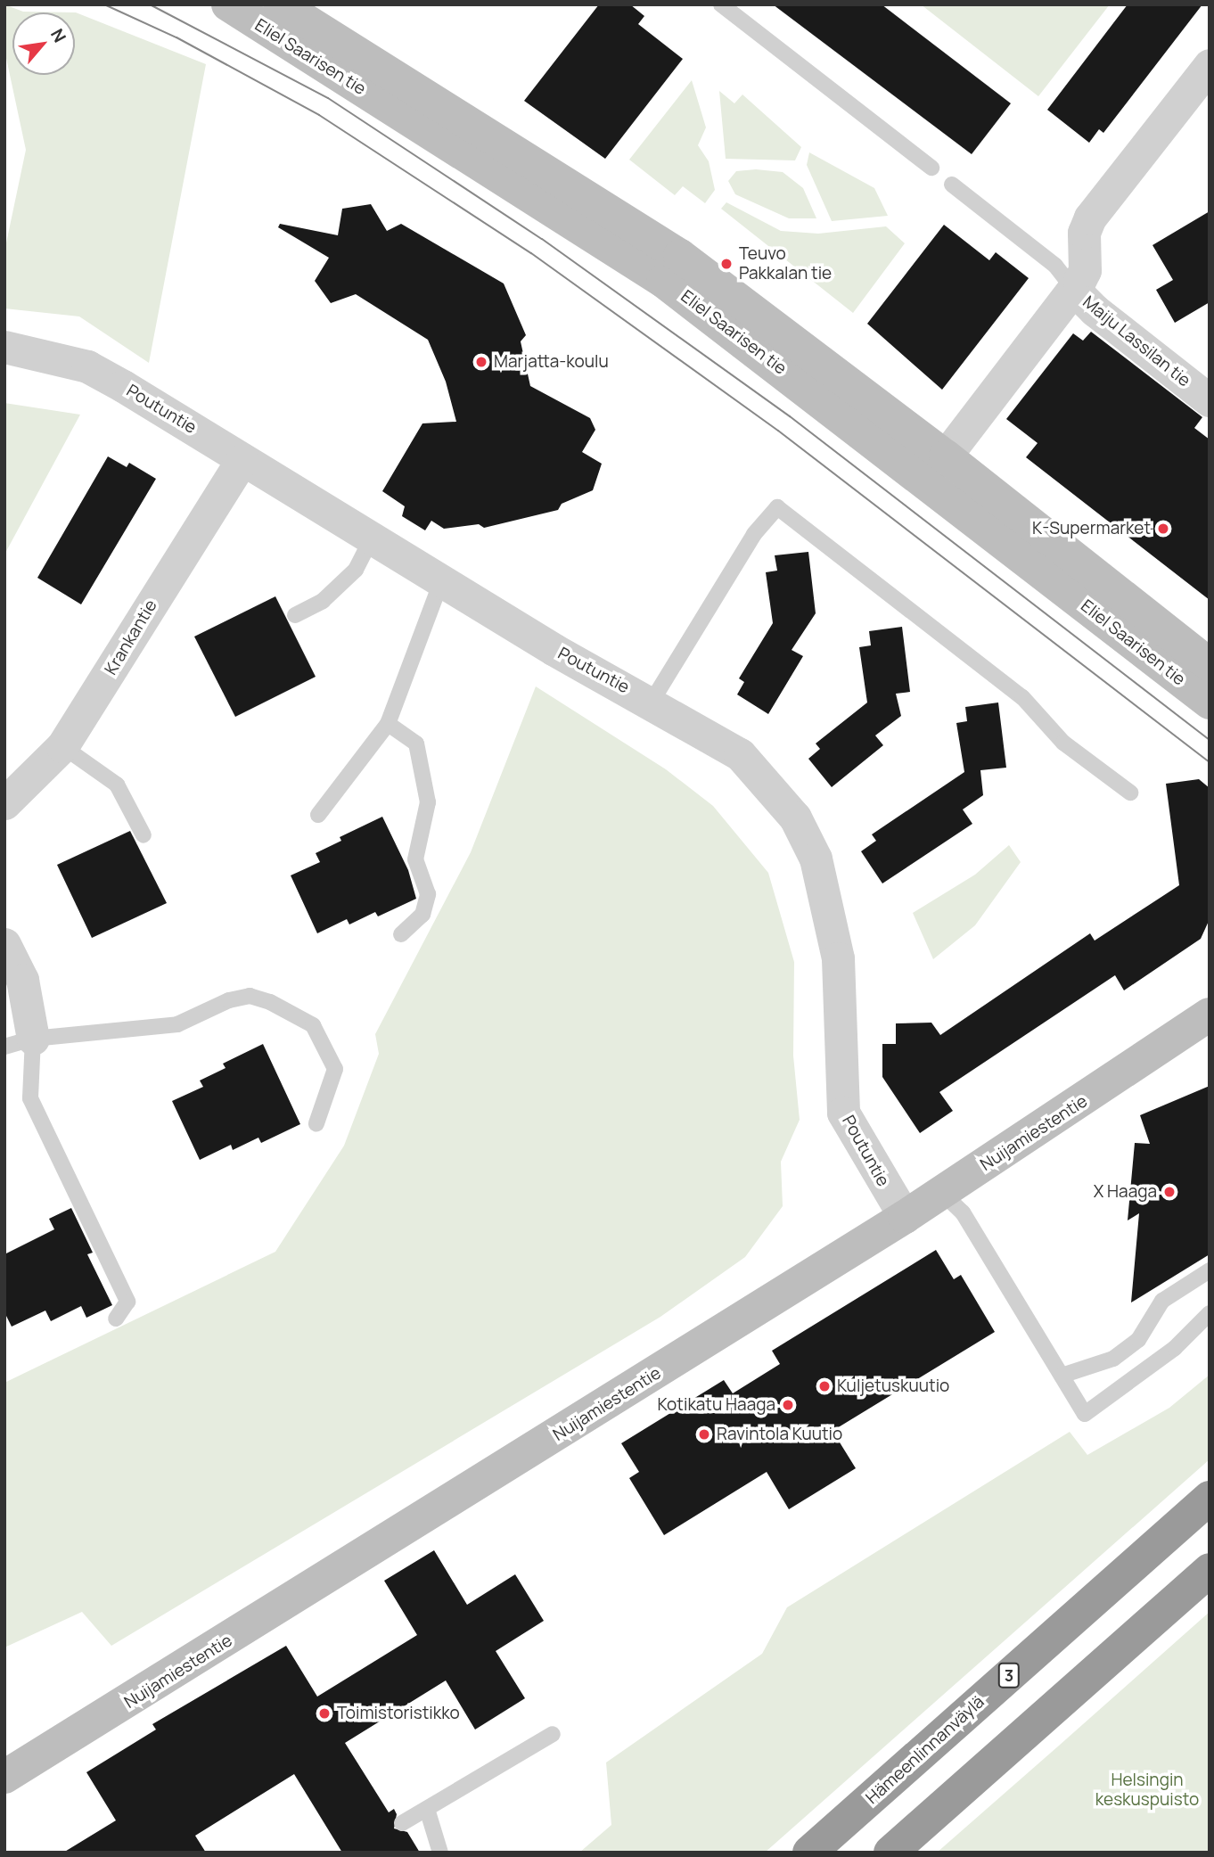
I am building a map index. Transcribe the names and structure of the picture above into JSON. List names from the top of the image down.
{
  "streets": {
    "highway": ["3", "Hämeenlinnanväylä"],
    "main road": ["Eliel Saarisen tie", "Nuijamiestentie"],
    "street": ["Maiju Lassilan tie", "Poutuntie", "Krankantie"]
  },
  "crossings": [
    ["Poutuntie", "Krankantie"],
    ["Poutuntie", "Nuijamiestentie"]
  ],
  "parks": ["Helsingin keskuspuisto"],
  "places": [
    "Teuvo Pakkalan tie",
    "Marjatta-koulu",
    "K-Supermarket",
    "X Haaga",
    "Kuljetuskuutio",
    "Kotikatu Haaga",
    "Ravintola Kuutio",
    "Toimistoristikko"
  ],
  "north": "top right"
}
